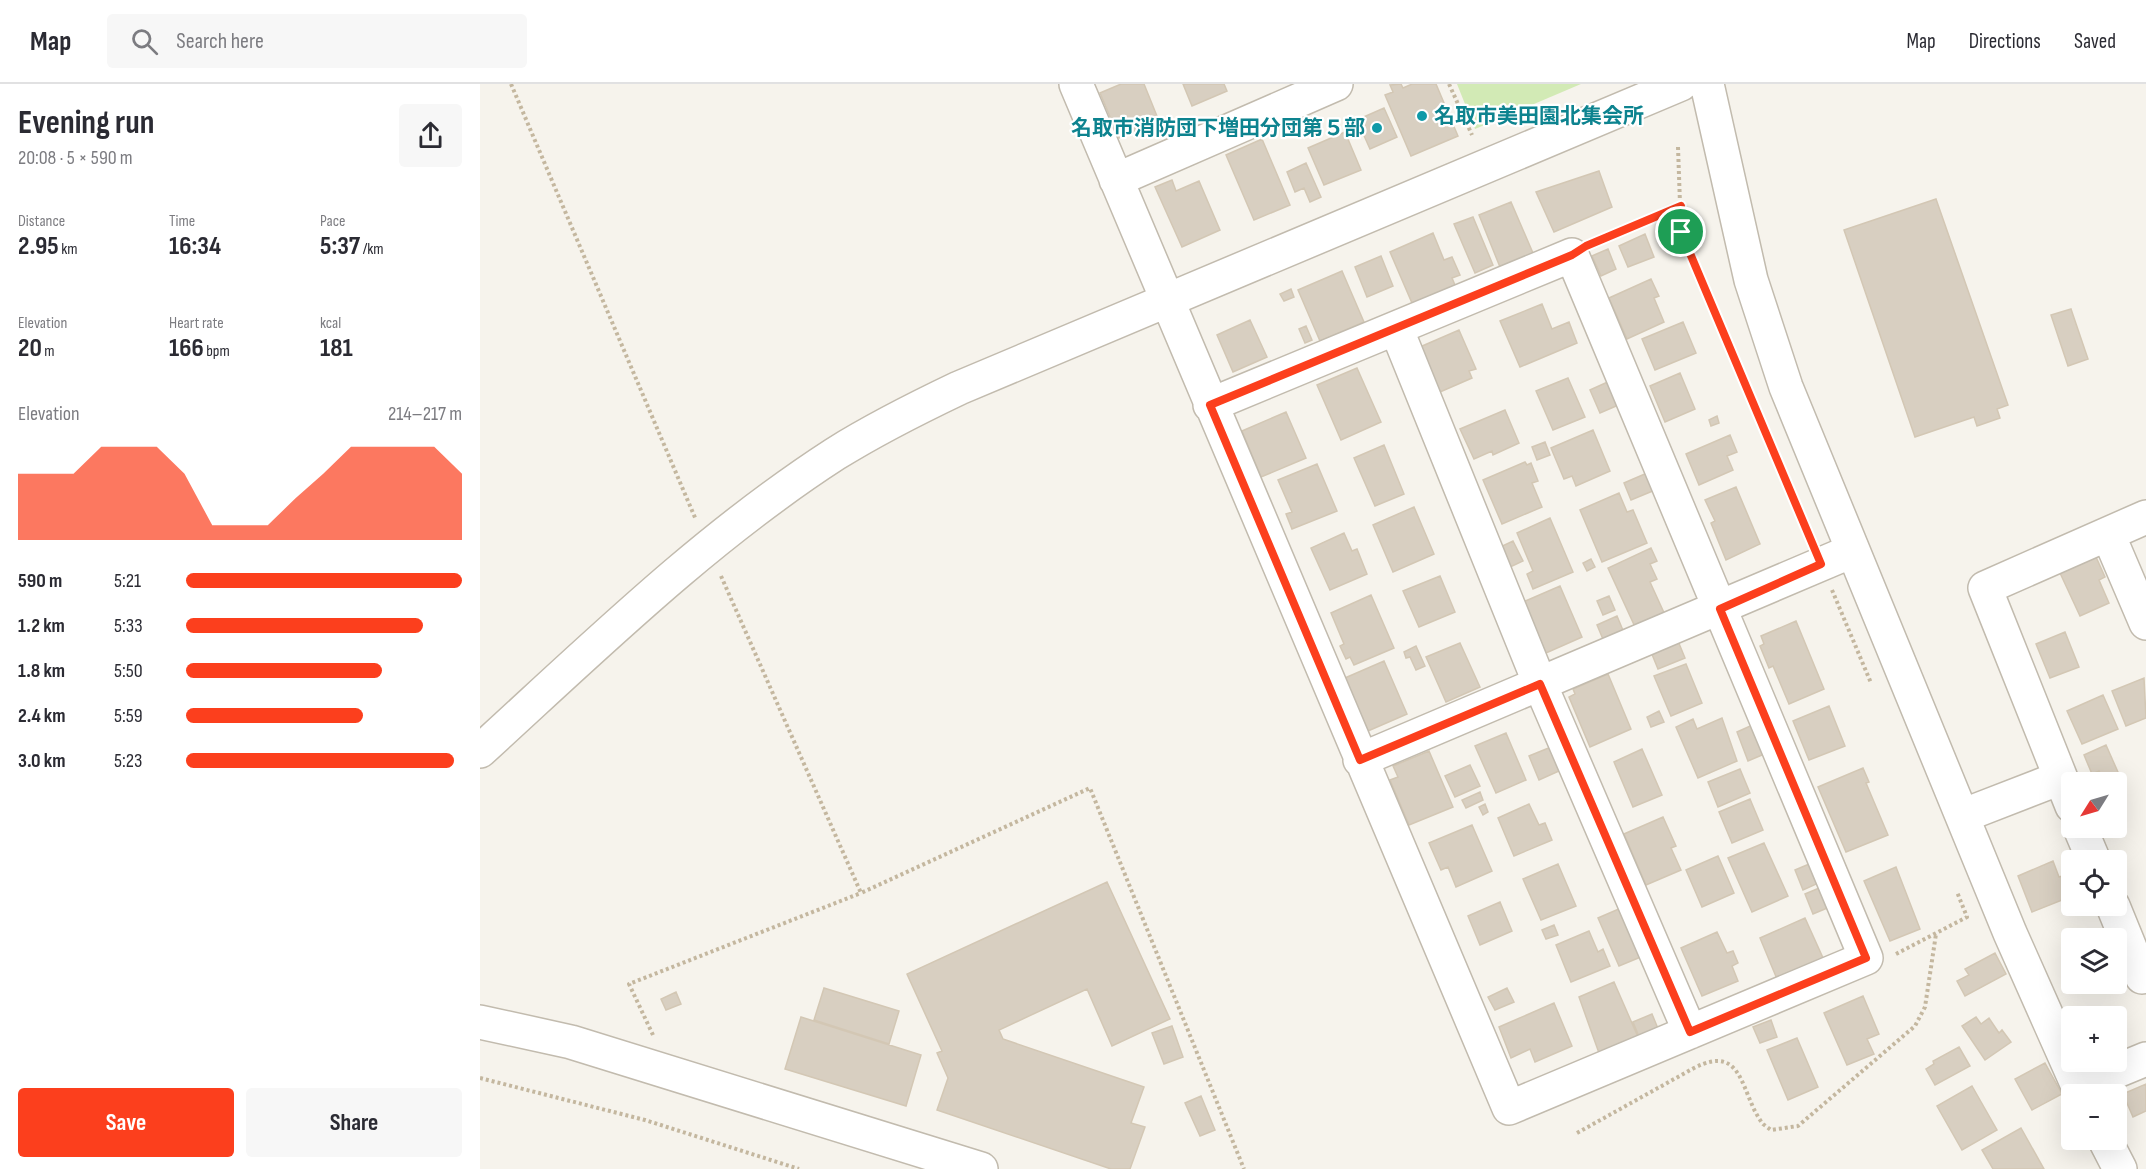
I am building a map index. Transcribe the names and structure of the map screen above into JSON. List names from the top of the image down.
{
  "places": ["名取市美田園北集会所", "名取市消防団下増田分団第５部"],
  "north": "bottom left",
  "page": {
    "header": "Map",
    "search": "Search here",
    "nav": ["Map", "Directions", "Saved"],
    "heading": ["Evening run", "20:08 · 5 × 590 m"],
    "stats": [
      ["Distance", "2.95 km"],
      ["Time", "16:34"],
      ["Pace", "5:37 /km"],
      ["Elevation", "20 m"],
      ["Heart rate", "166 bpm"],
      ["kcal", "181"]
    ],
    "chart": ["Elevation", "214–217 m"],
    "list": [
      {
        "name": "590 m",
        "note": "5:21"
      },
      {
        "name": "1.2 km",
        "note": "5:33"
      },
      {
        "name": "1.8 km",
        "note": "5:50"
      },
      {
        "name": "2.4 km",
        "note": "5:59"
      },
      {
        "name": "3.0 km",
        "note": "5:23"
      }
    ],
    "map_buttons": ["+", "−"],
    "buttons": ["Save", "Share"]
  }
}
